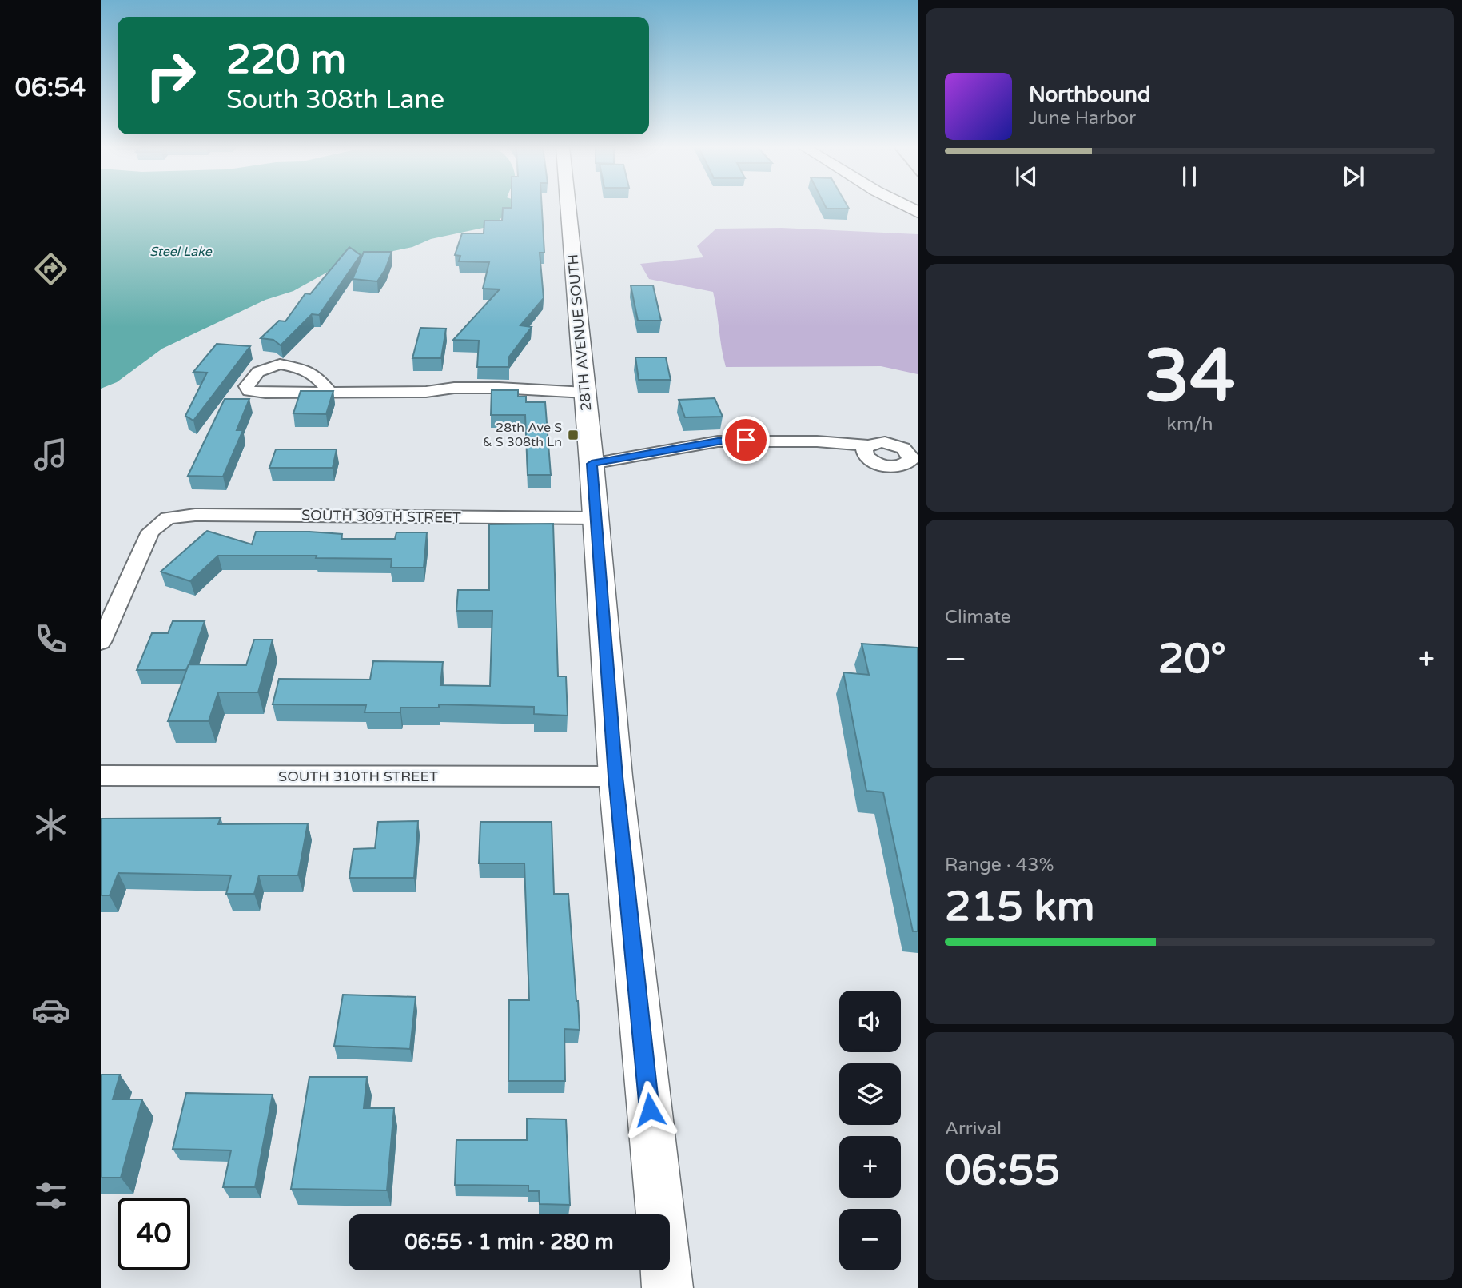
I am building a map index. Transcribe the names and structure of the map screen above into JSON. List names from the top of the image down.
{
  "streets": {
    "street": ["28TH AVENUE SOUTH", "SOUTH 309TH STREET", "SOUTH 310TH STREET"]
  },
  "crossings": [
    ["28TH AVENUE SOUTH", "SOUTH 309TH STREET"],
    ["28TH AVENUE SOUTH", "SOUTH 310TH STREET"]
  ],
  "water": ["Steel Lake"],
  "places": {
    "transit": ["28th Ave S & S 308th Ln"]
  },
  "page": {
    "tabs": "06:54",
    "turn": ["220 m", "South 308th Lane"],
    "song": ["Northbound", "June Harbor"],
    "tile": [
      ["34", "km/h"],
      "Climate",
      ["Range · 43%", "215 km"],
      ["Arrival", "06:55"]
    ],
    "heat": ["−", "20°", "+"],
    "map_buttons": ["+", "−"],
    "limit": "40",
    "trip": "06:55 · 1 min · 280 m"
  }
}
